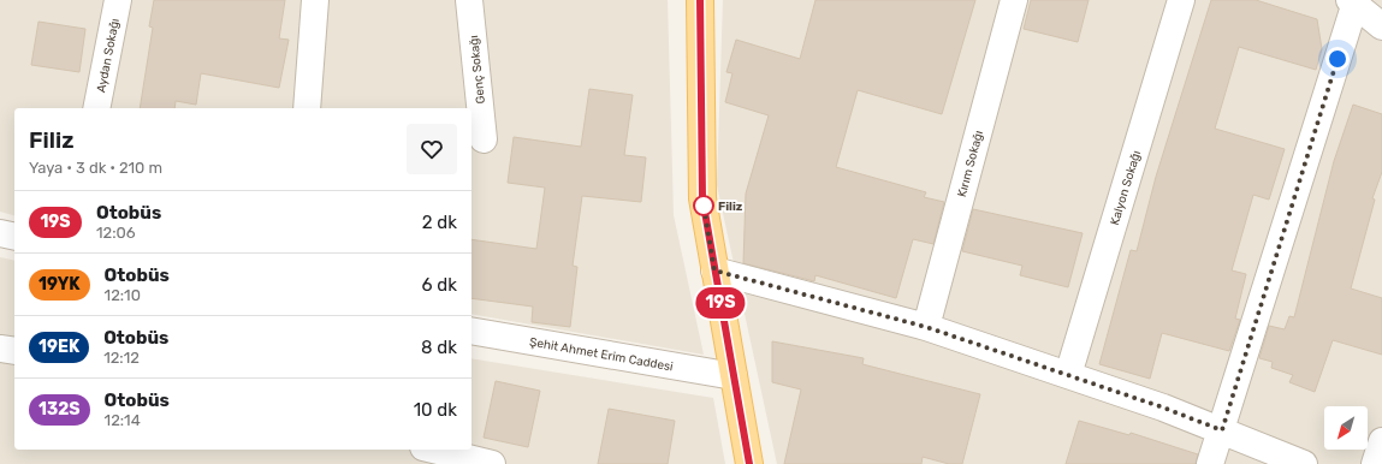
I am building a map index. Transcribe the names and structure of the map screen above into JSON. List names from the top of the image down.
{
  "streets": {
    "street": [
      "Aydan Sokağı",
      "Genç Sokağı",
      "Kırım Sokağı",
      "Kalyon Sokağı",
      "Şehit Ahmet Erim Caddesi"
    ]
  },
  "places": ["Filiz"],
  "lines": ["bus line 19S"],
  "north": "bottom left",
  "page": {
    "on_map": "19S",
    "heading": ["Filiz", "Yaya · 3 dk · 210 m"],
    "list": [
      {
        "mark": "19S",
        "name": "Otobüs",
        "note": "12:06",
        "value": "2 dk"
      },
      {
        "mark": "19YK",
        "name": "Otobüs",
        "note": "12:10",
        "value": "6 dk"
      },
      {
        "mark": "19EK",
        "name": "Otobüs",
        "note": "12:12",
        "value": "8 dk"
      },
      {
        "mark": "132S",
        "name": "Otobüs",
        "note": "12:14",
        "value": "10 dk"
      }
    ]
  }
}
